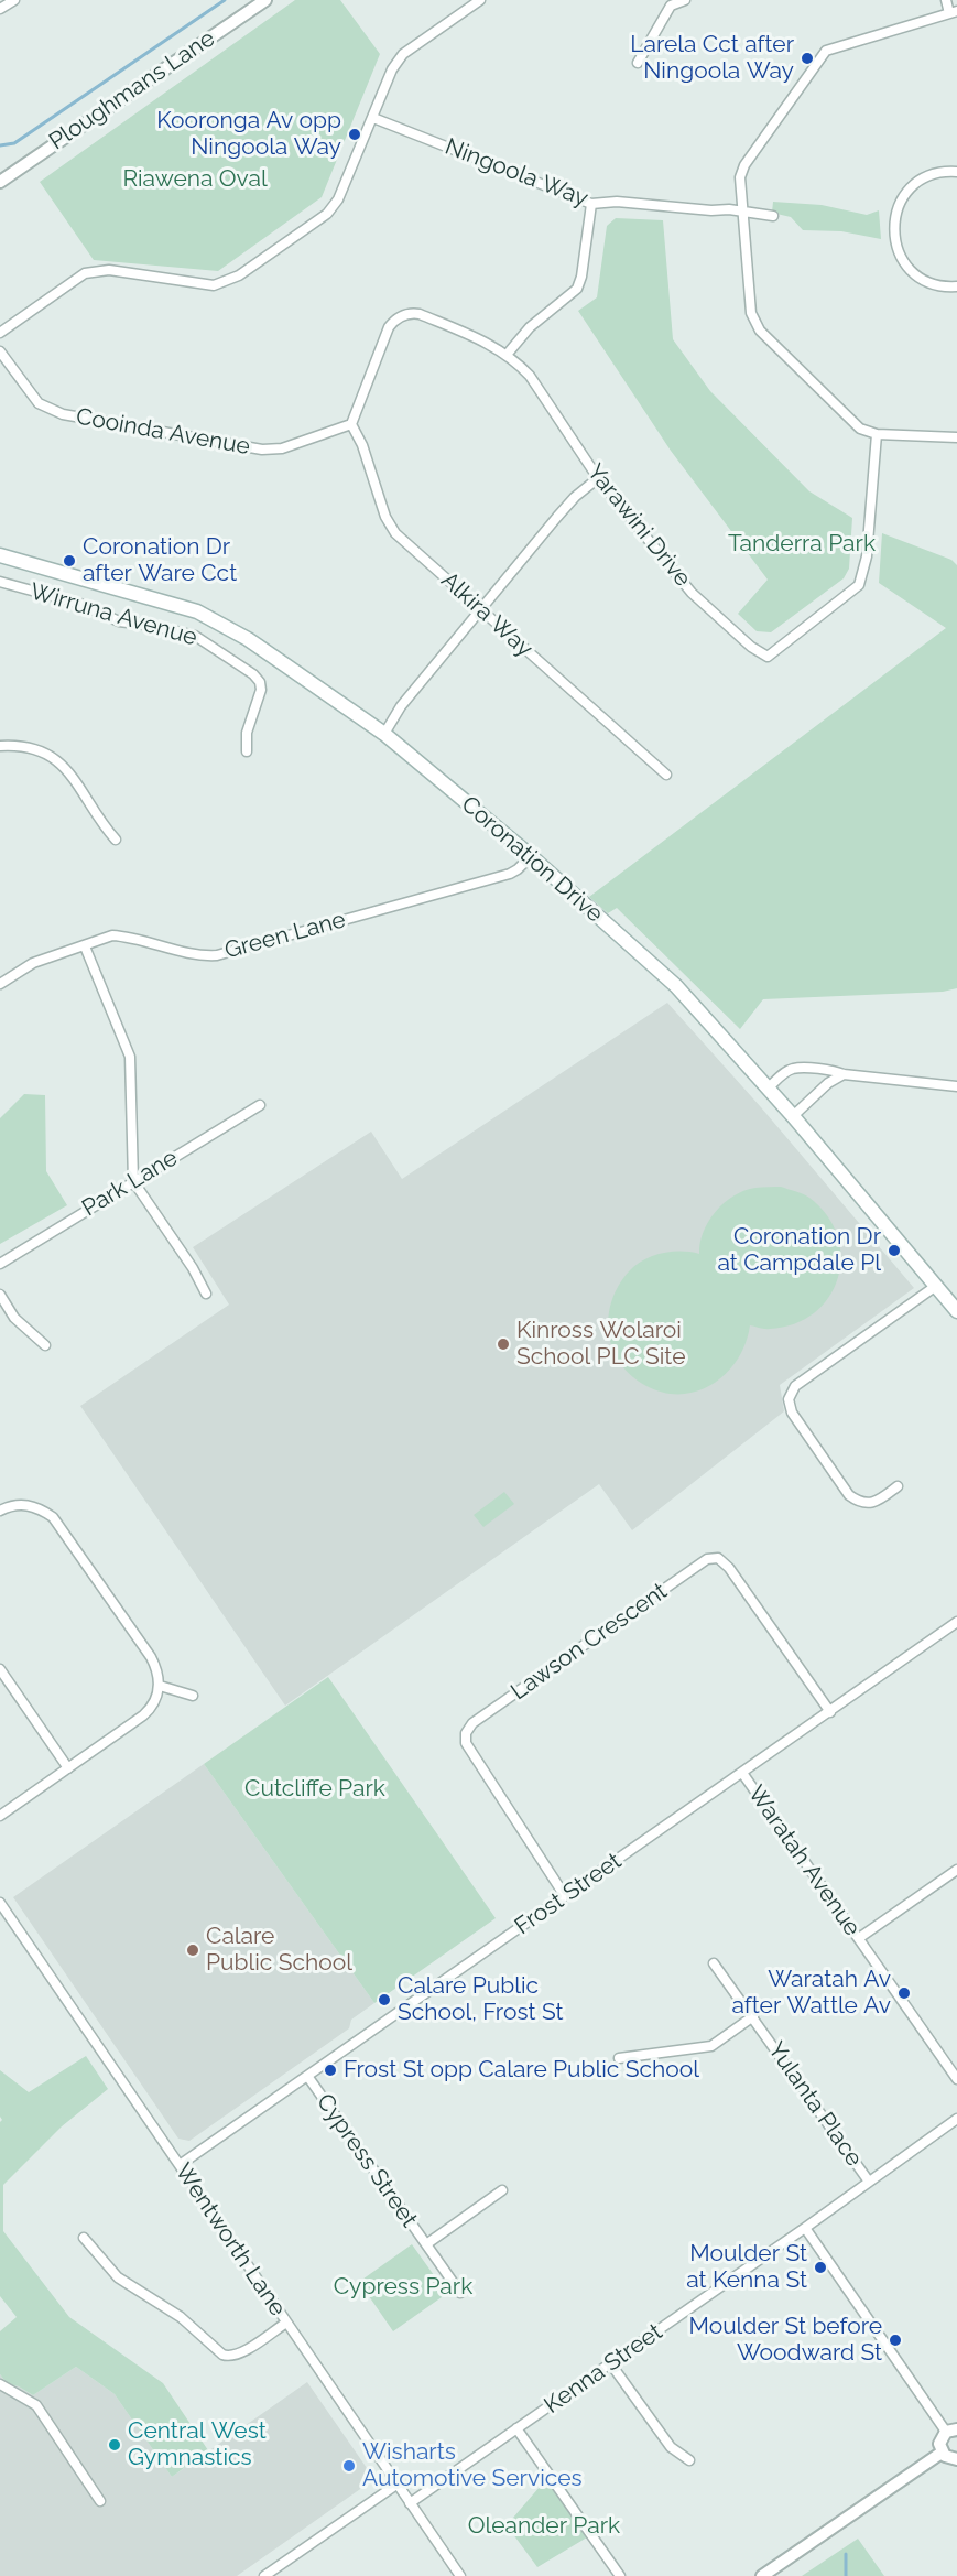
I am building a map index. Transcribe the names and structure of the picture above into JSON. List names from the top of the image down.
{
  "streets": {
    "main road": ["Coronation Drive"],
    "street": [
      "Ploughmans Lane",
      "Ningoola Way",
      "Cooinda Avenue",
      "Yarawini Drive",
      "Wirruna Avenue",
      "Alkira Way",
      "Green Lane",
      "Park Lane",
      "Lawson Crescent",
      "Waratah Avenue",
      "Frost Street",
      "Yulanta Place",
      "Cypress Street",
      "Wentworth Lane",
      "Kenna Street"
    ]
  },
  "crossings": [
    ["Cooinda Avenue", "Yarawini Drive"],
    ["Cooinda Avenue", "Alkira Way"],
    ["Yarawini Drive", "Alkira Way"],
    ["Coronation Drive", "Green Lane"],
    ["Lawson Crescent", "Frost Street"],
    ["Waratah Avenue", "Frost Street"],
    ["Frost Street", "Cypress Street"],
    ["Frost Street", "Wentworth Lane"],
    ["Yulanta Place", "Kenna Street"],
    ["Wentworth Lane", "Kenna Street"]
  ],
  "parks": [
    "Riawena Oval",
    "Tanderra Park",
    "Cutcliffe Park",
    "Cypress Park",
    "Oleander Park"
  ],
  "places": [
    "Larela Cct after Ningoola Way",
    "Kooronga Av opp Ningoola Way",
    "Coronation Dr after Ware Cct",
    "Coronation Dr at Campdale Pl",
    "Kinross Wolaroi School PLC Site",
    "Calare Public School",
    "Waratah Av after Wattle Av",
    "Calare Public School, Frost St",
    "Frost St opp Calare Public School",
    "Moulder St at Kenna St",
    "Moulder St before Woodward St",
    "Central West Gymnastics",
    "Wisharts Automotive Services"
  ]
}
